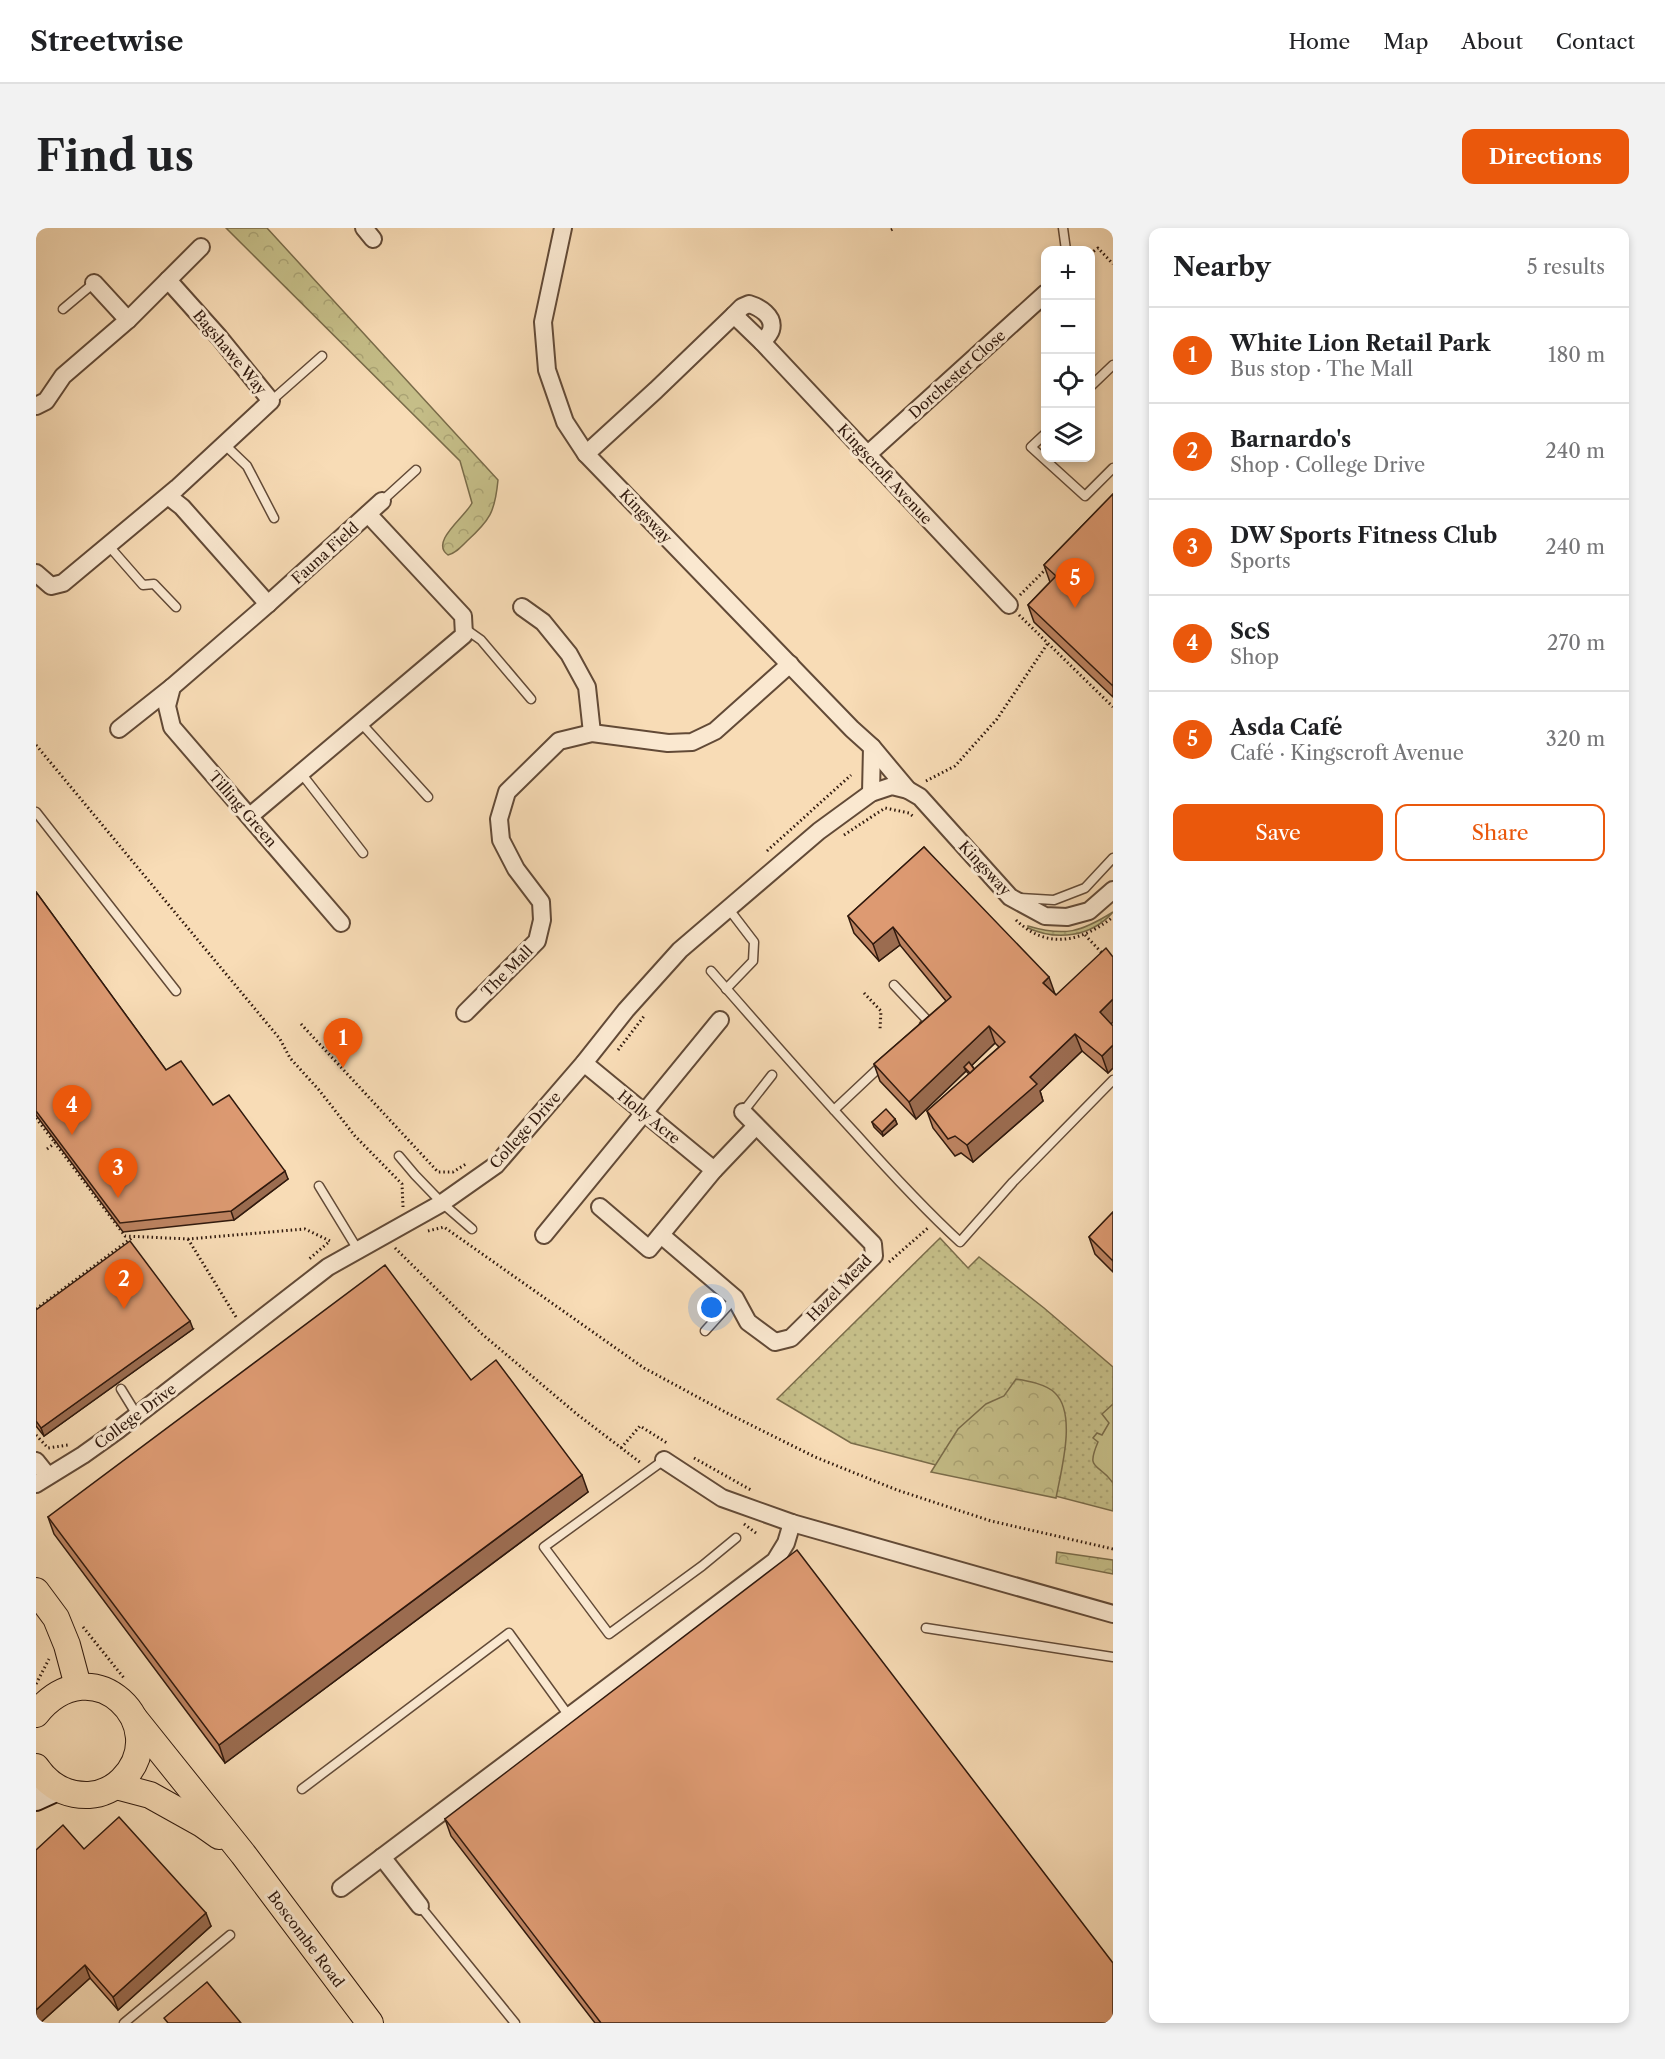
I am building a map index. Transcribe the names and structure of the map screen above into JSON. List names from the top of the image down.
{
  "streets": {
    "main road": ["Boscombe Road"],
    "street": [
      "Bagshawe Way",
      "Dorchester Close",
      "Kingscroft Avenue",
      "Kingsway",
      "Fauna Field",
      "Tilling Green",
      "The Mall",
      "Holly Acre",
      "College Drive",
      "Hazel Mead"
    ]
  },
  "crossings": [
    ["Dorchester Close", "Kingscroft Avenue"],
    ["Kingsway", "The Mall"],
    ["Kingsway", "College Drive"],
    ["Holly Acre", "College Drive"]
  ],
  "page": {
    "header": "Streetwise",
    "nav": [
      "Home",
      "Map",
      "About",
      "Contact"
    ],
    "buttons": [
      "Directions",
      ["Save", "Share"]
    ],
    "title": "Find us",
    "heading": ["Nearby", "5 results"],
    "map_buttons": ["+", "−"],
    "list": [
      {
        "mark": "1",
        "name": "White Lion Retail Park",
        "note": "Bus stop · The Mall",
        "value": "180 m"
      },
      {
        "mark": "2",
        "name": "Barnardo's",
        "note": "Shop · College Drive",
        "value": "240 m"
      },
      {
        "mark": "3",
        "name": "DW Sports Fitness Club",
        "note": "Sports",
        "value": "240 m"
      },
      {
        "mark": "4",
        "name": "ScS",
        "note": "Shop",
        "value": "270 m"
      },
      {
        "mark": "5",
        "name": "Asda Café",
        "note": "Café · Kingscroft Avenue",
        "value": "320 m"
      }
    ],
    "pins": [
      "5",
      "1",
      "4",
      "3",
      "2"
    ]
  }
}
